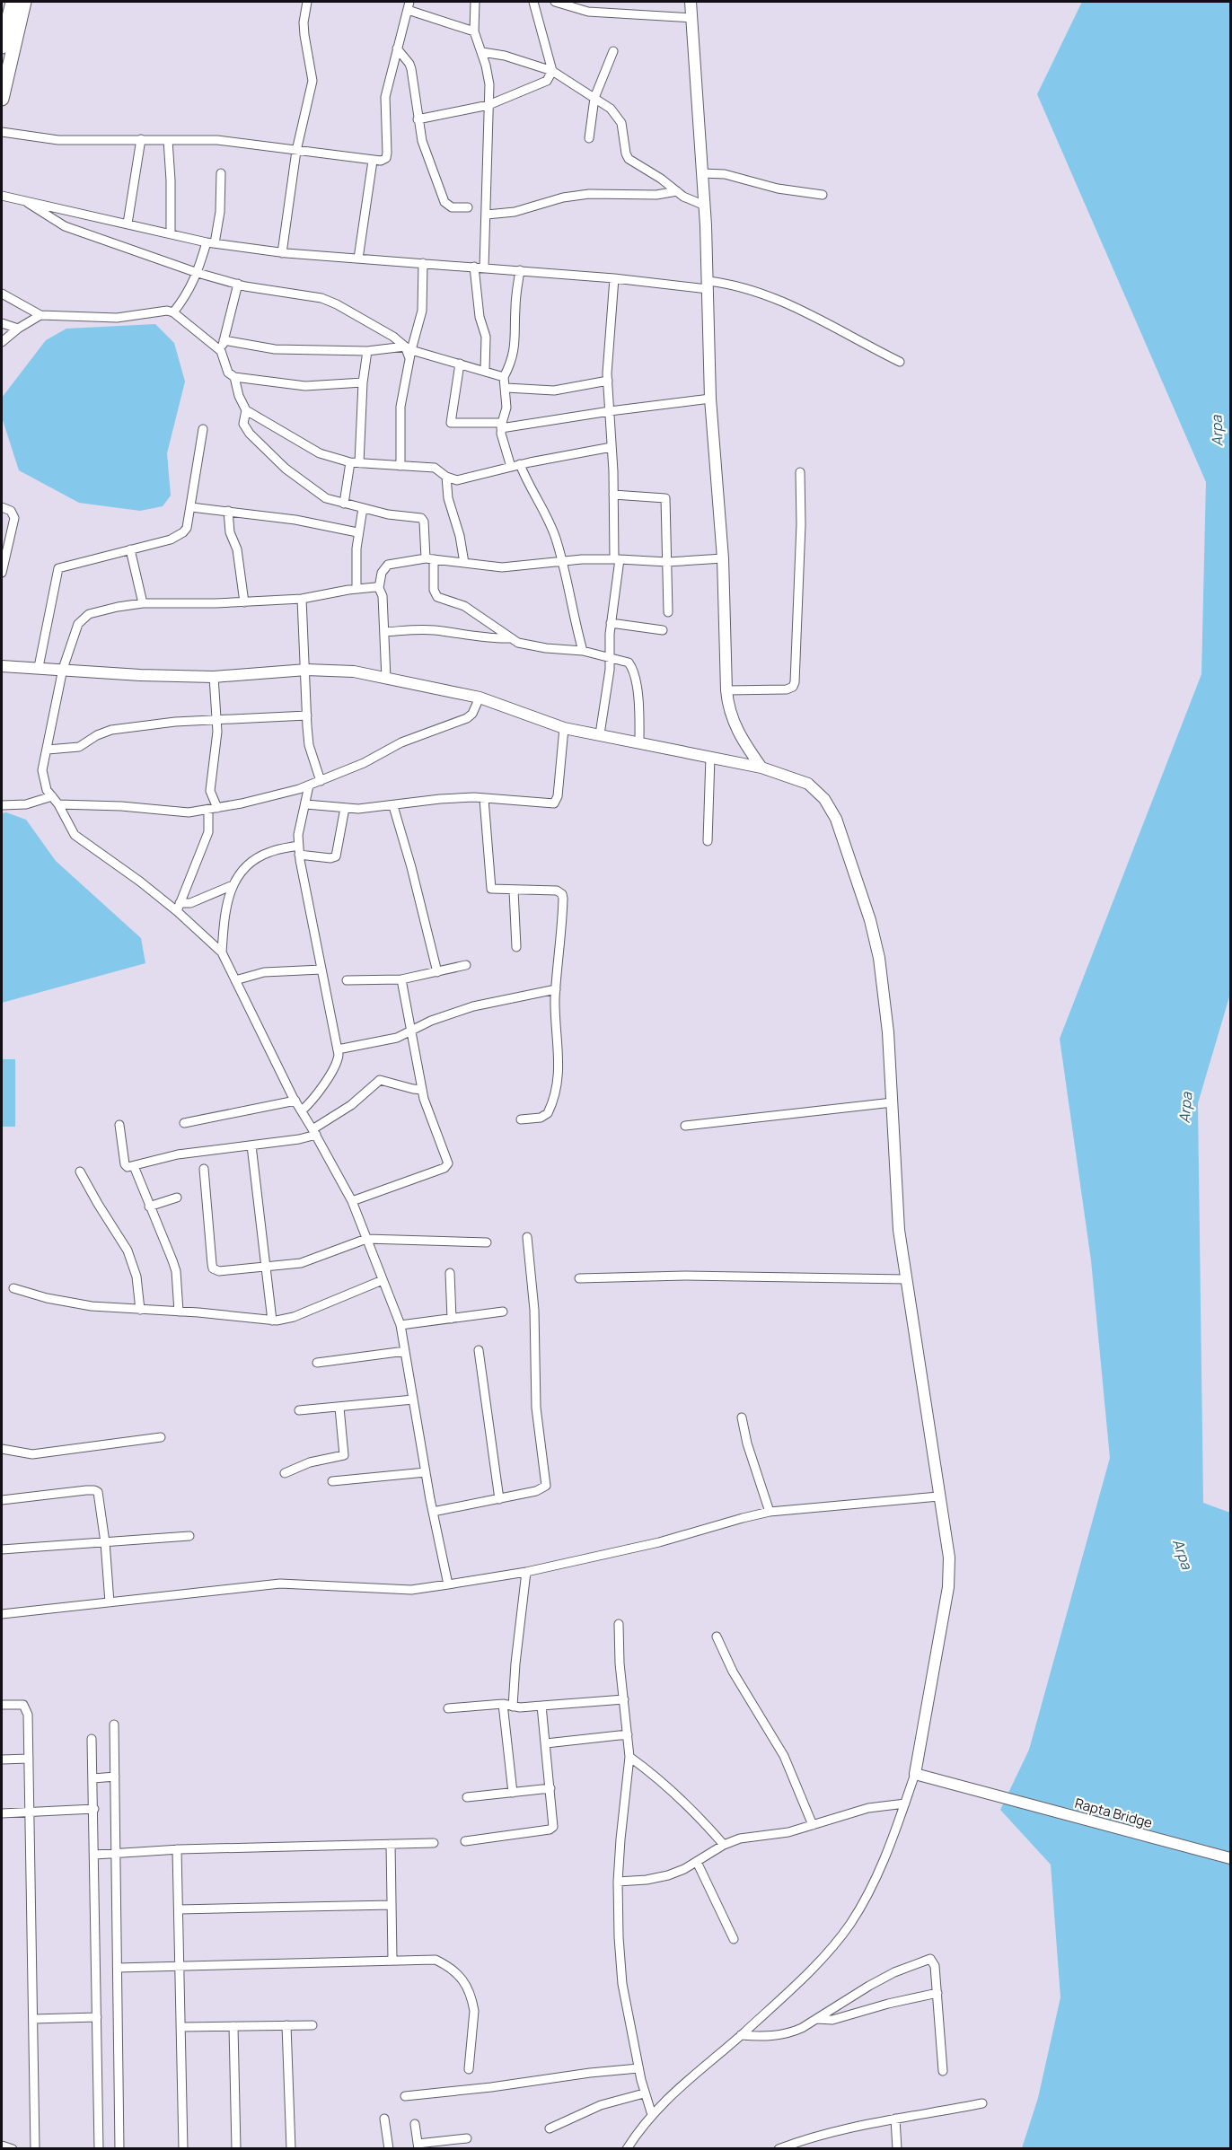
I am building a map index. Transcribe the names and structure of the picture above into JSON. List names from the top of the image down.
{
  "streets": {
    "street": ["Rapta Bridge"]
  },
  "water": ["Arpa"]
}
